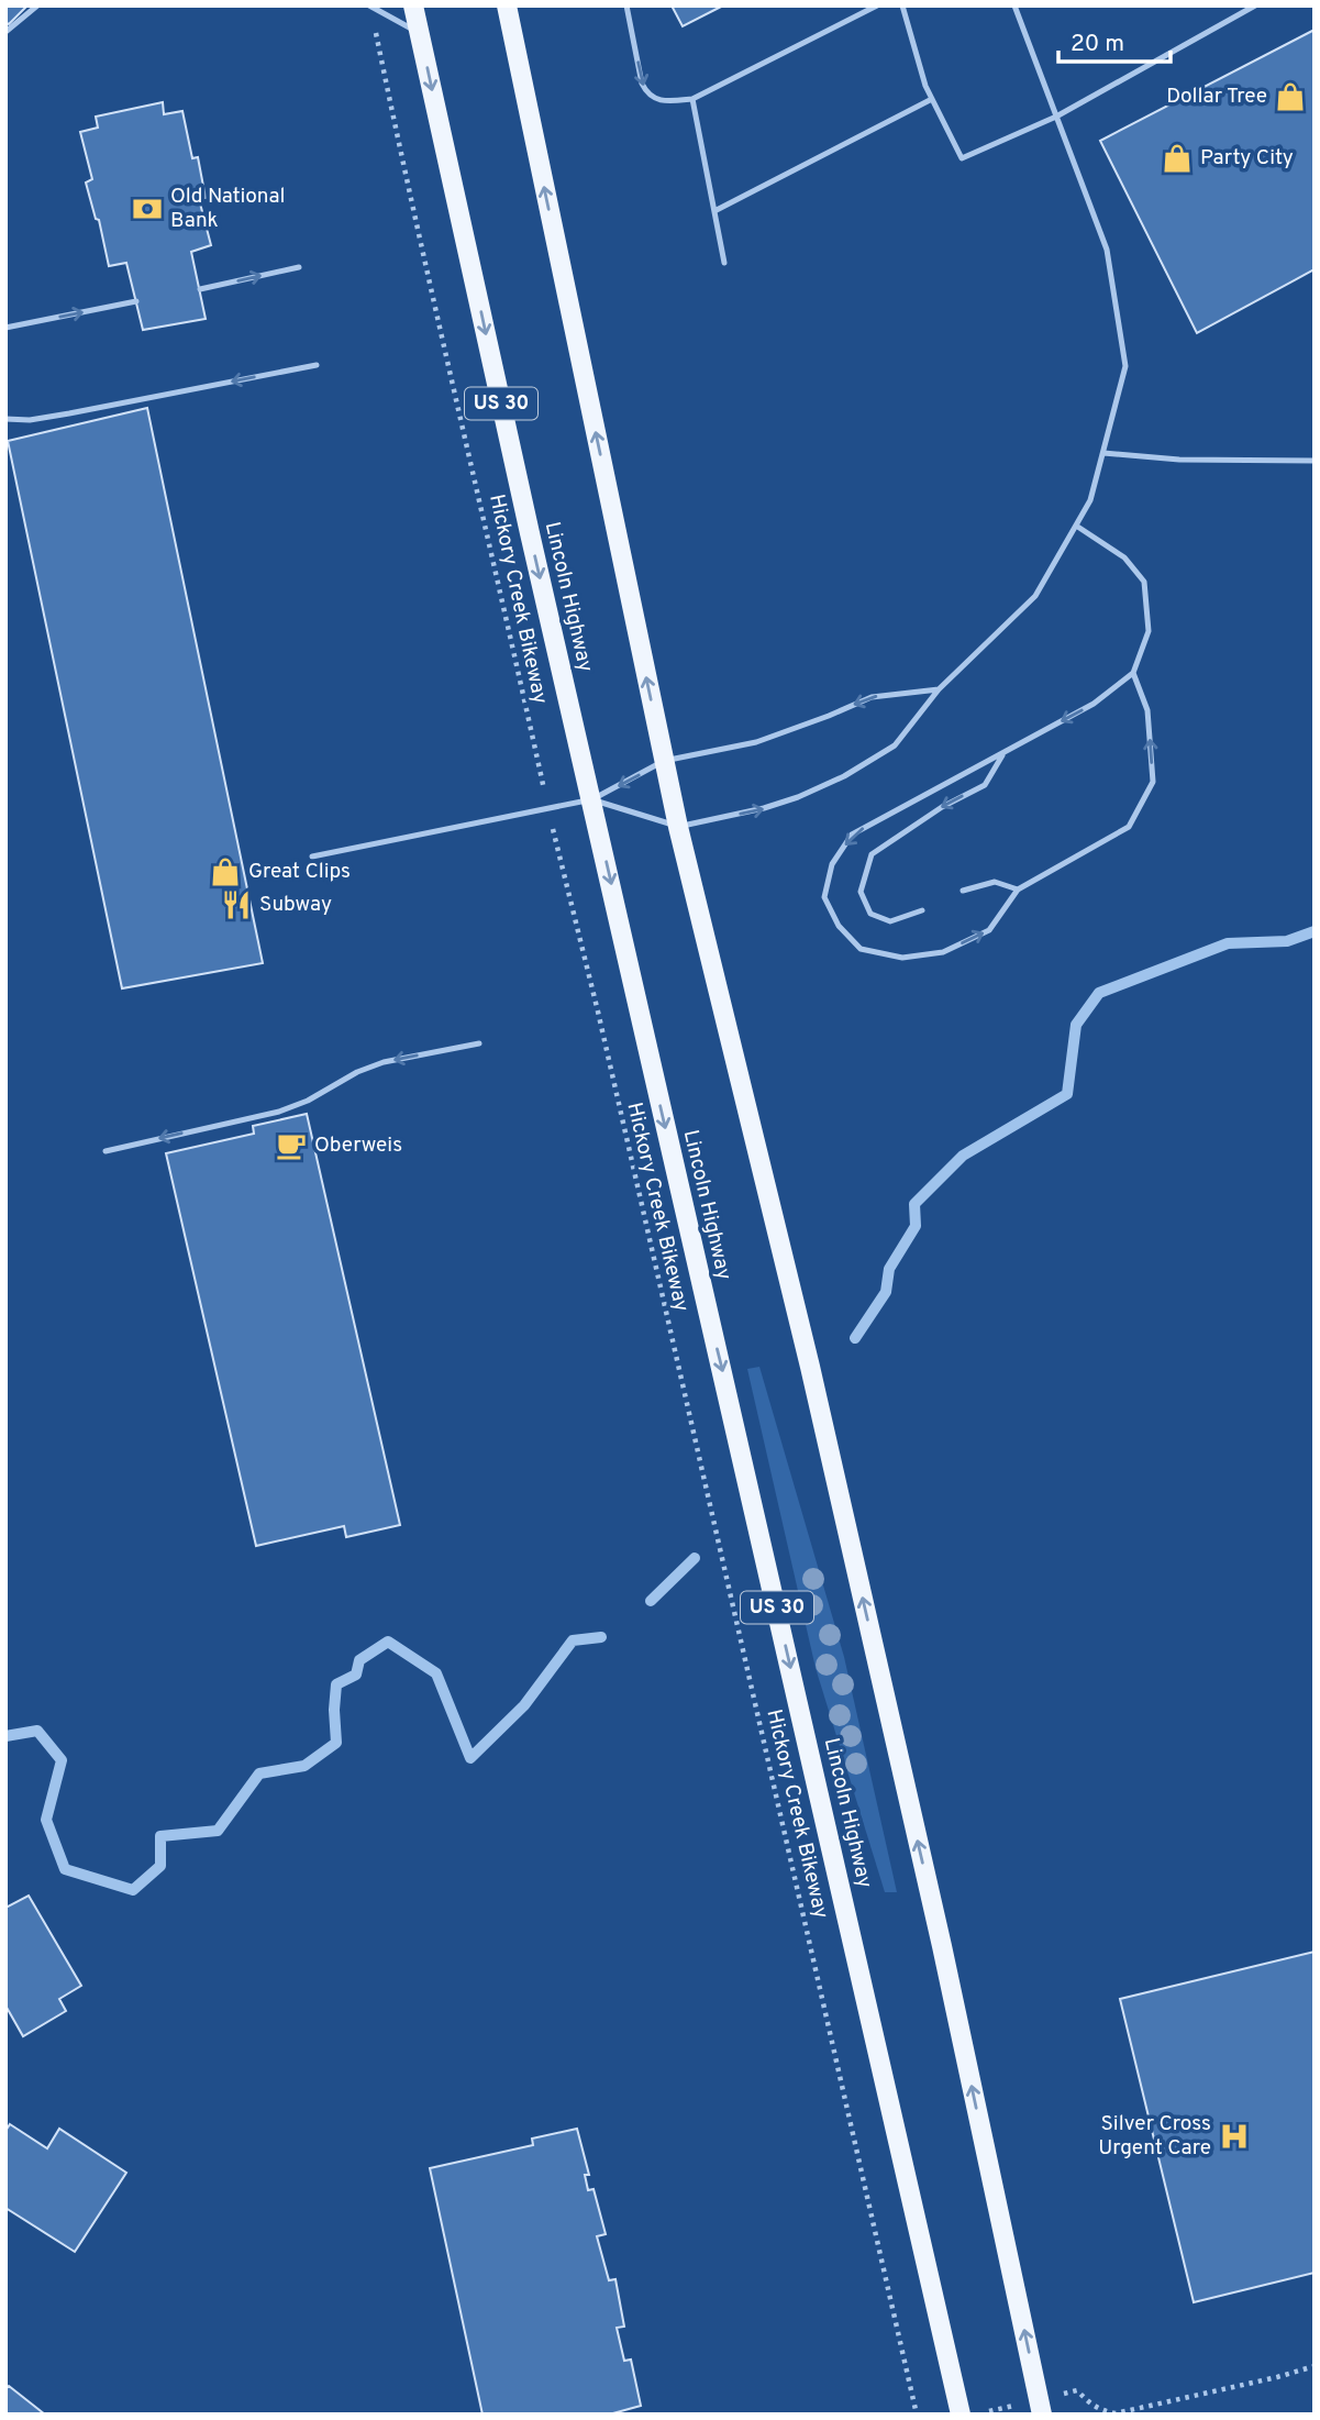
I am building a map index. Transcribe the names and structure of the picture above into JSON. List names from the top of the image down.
{
  "streets": {
    "main road": ["US 30", "Lincoln Highway"],
    "path": ["Hickory Creek Bikeway"]
  },
  "places": {
    "shop": ["Dollar Tree", "Party City", "Great Clips"],
    "bank": ["Old National Bank"],
    "restaurant": ["Subway"],
    "cafe": ["Oberweis"],
    "hospital": ["Silver Cross Urgent Care"]
  },
  "scale_bar": "20 m"
}
